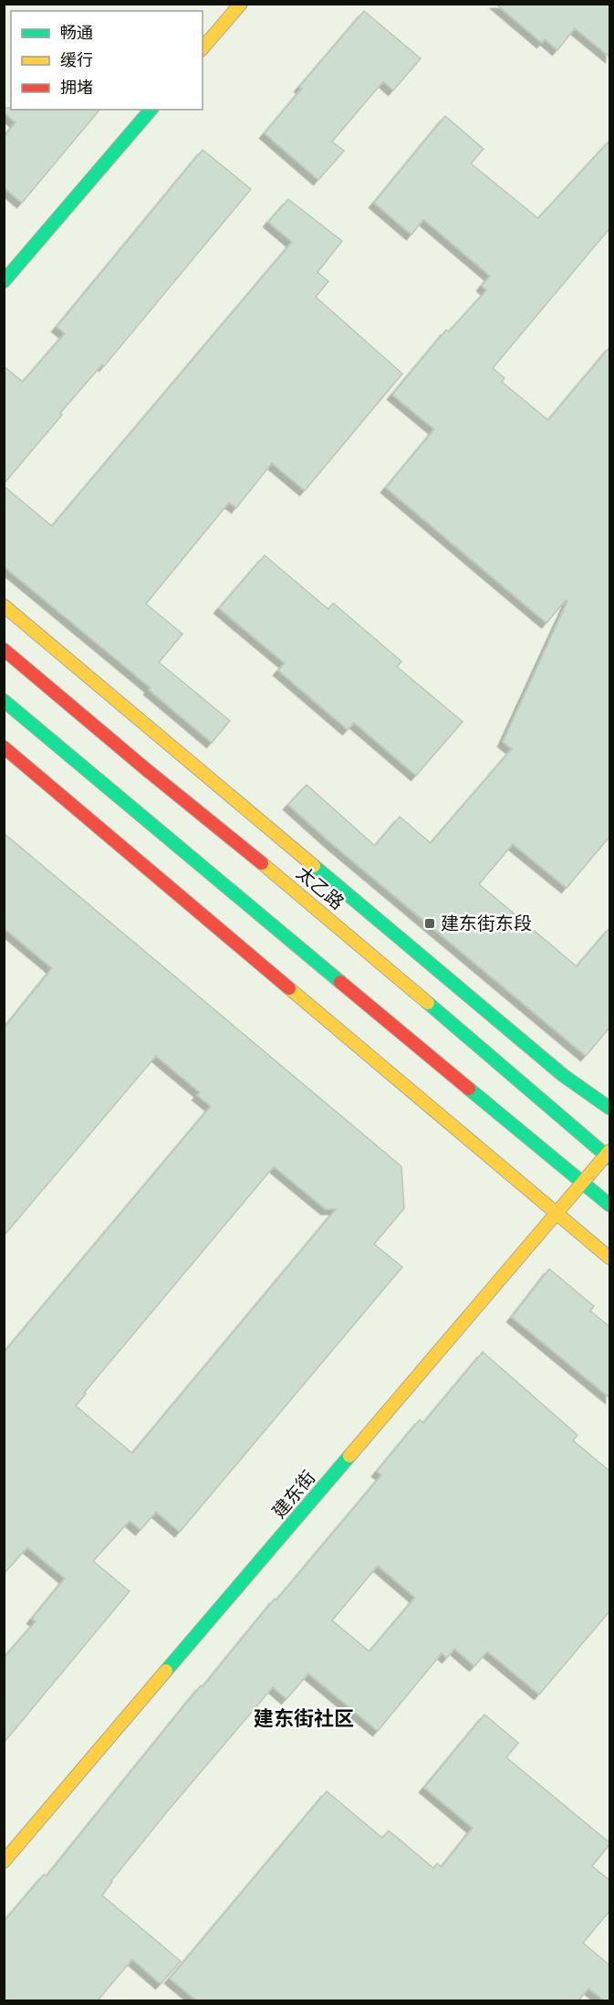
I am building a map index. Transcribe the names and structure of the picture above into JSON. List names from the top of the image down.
{
  "streets": {
    "main road": ["太乙路", "建东街"]
  },
  "crossings": [
    ["太乙路", "建东街"]
  ],
  "districts": ["建东街社区"],
  "places": {
    "transit": ["建东街东段"]
  },
  "legend": ["畅通", "缓行", "拥堵"]
}
